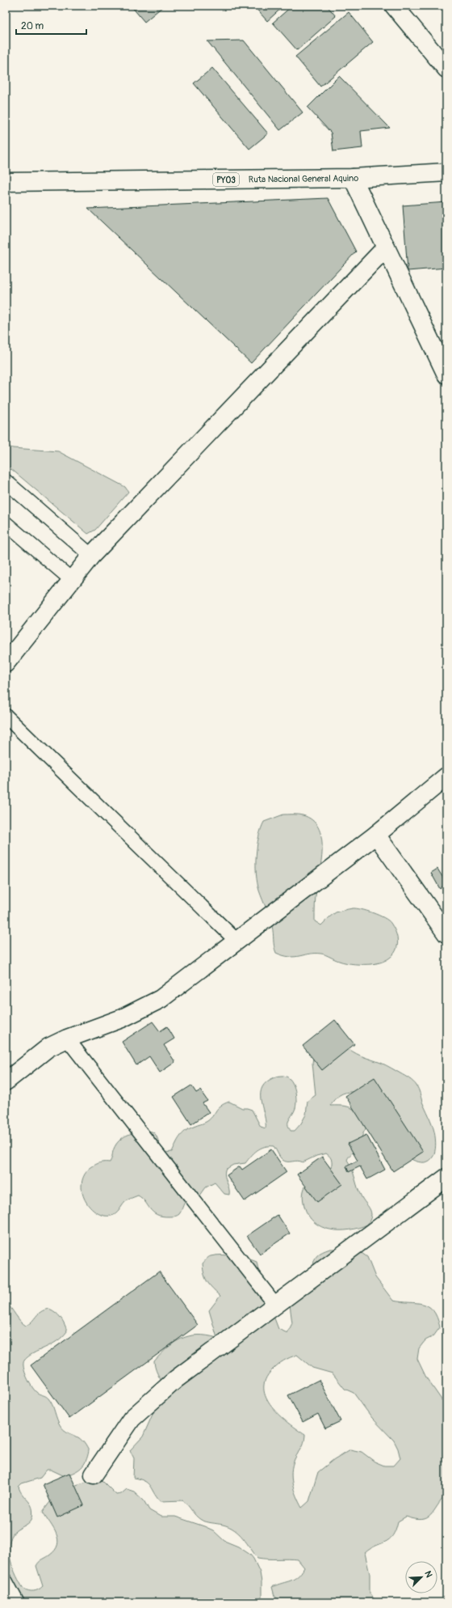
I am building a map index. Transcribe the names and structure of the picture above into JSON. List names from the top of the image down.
{
  "streets": {
    "main road": ["Ruta Nacional General Aquino", "PY03"]
  },
  "scale_bar": "20 m",
  "north": "top right"
}
